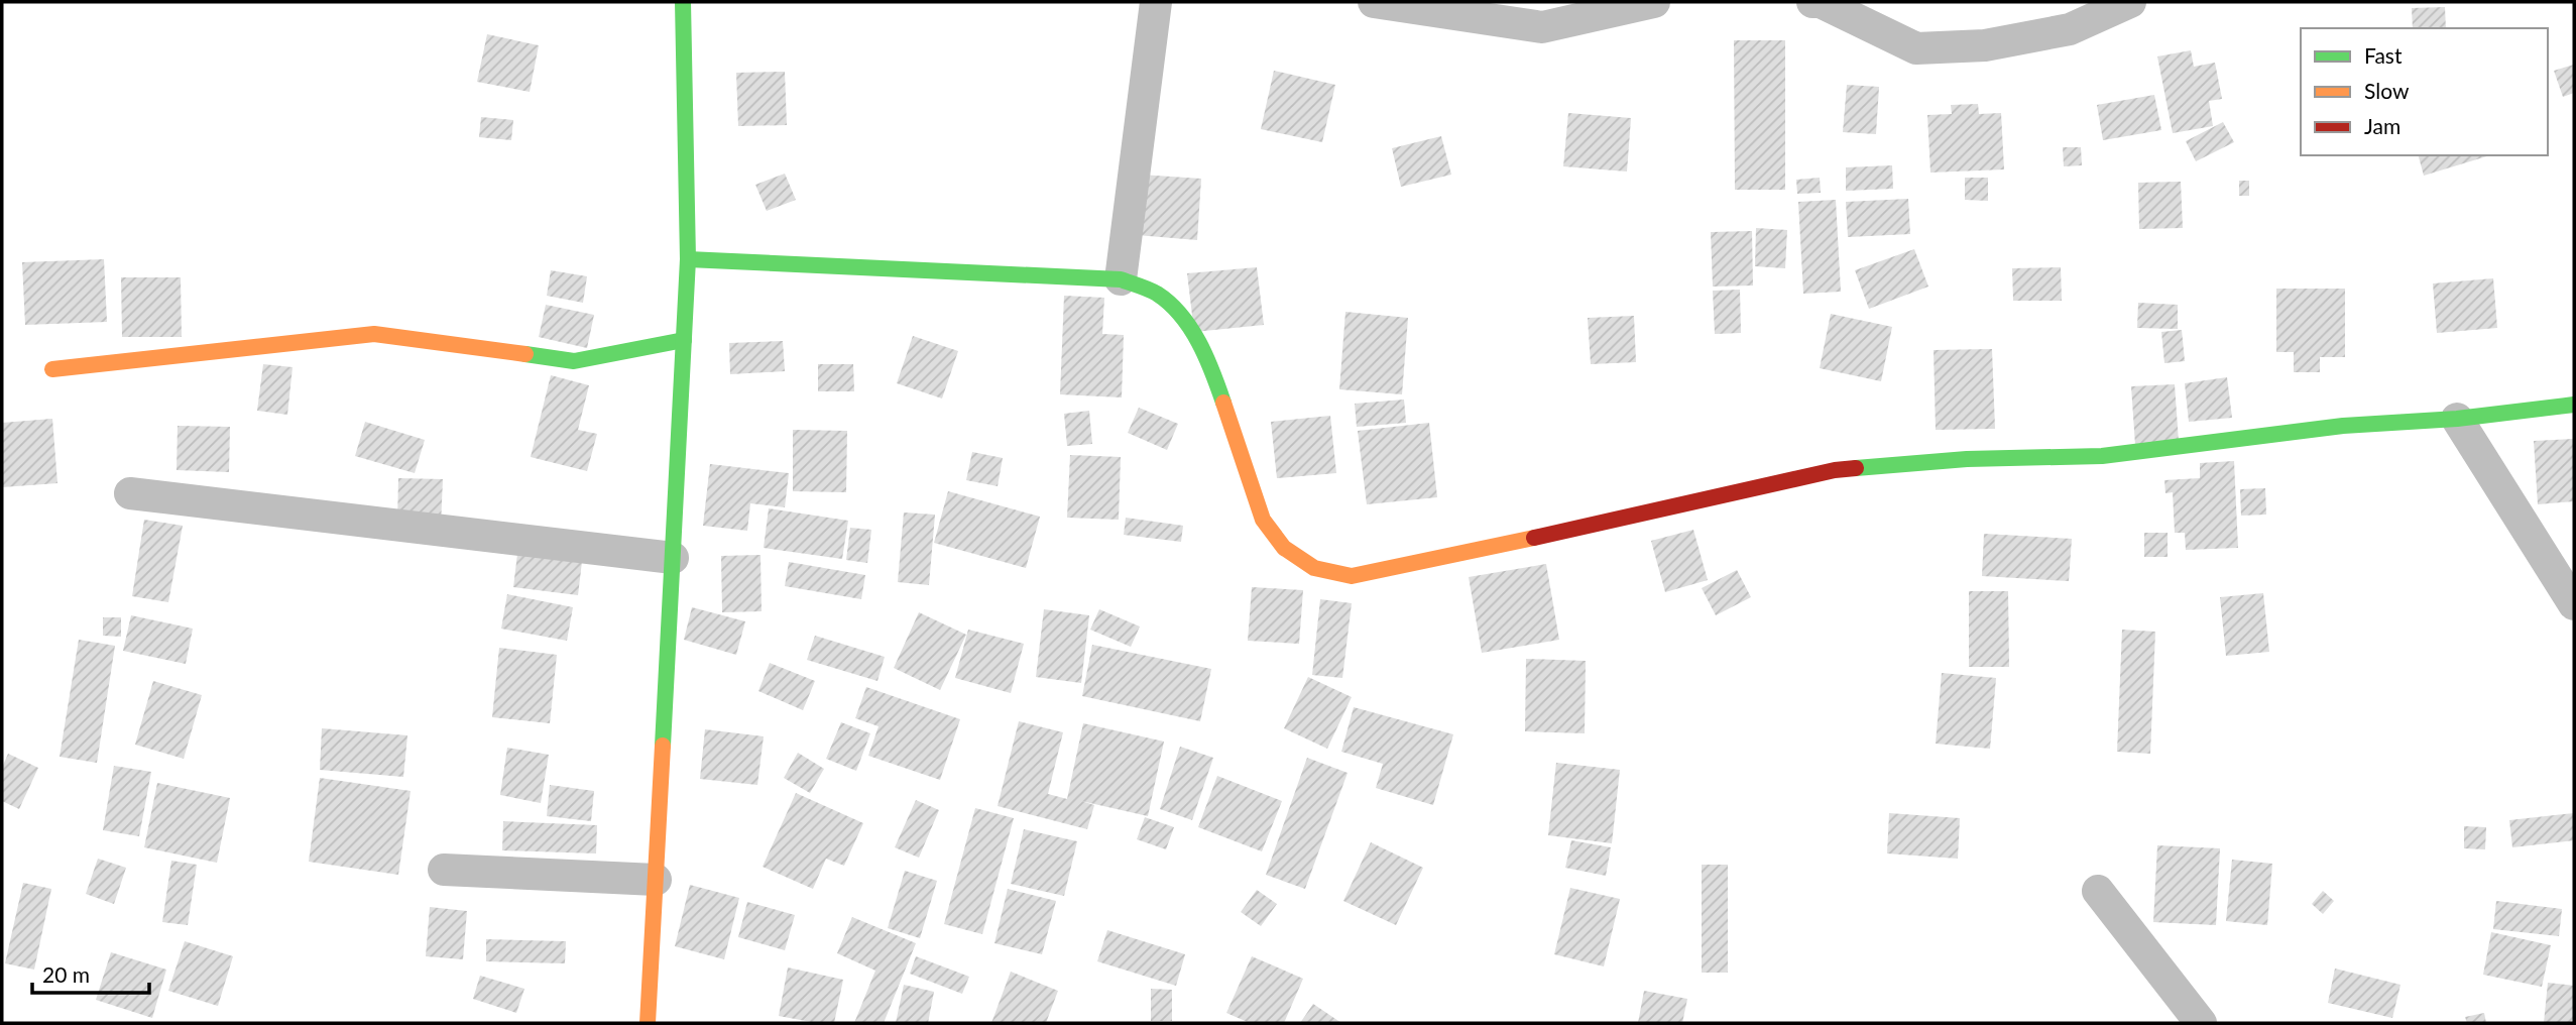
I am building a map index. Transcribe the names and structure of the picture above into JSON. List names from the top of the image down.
{
  "legend": ["Fast", "Slow", "Jam"],
  "scale_bar": "20 m"
}
